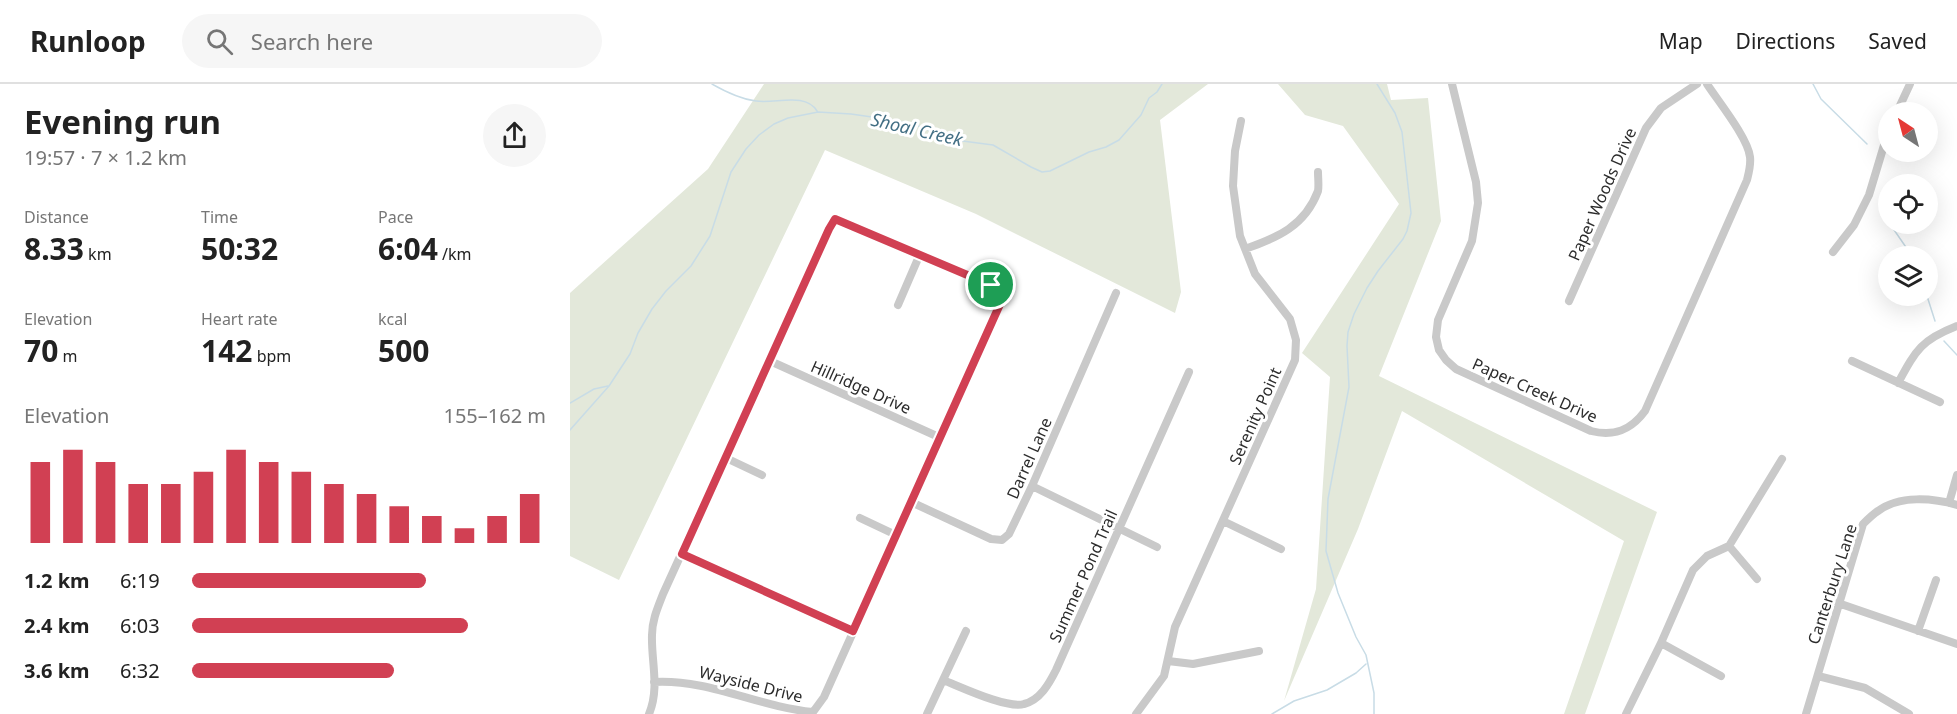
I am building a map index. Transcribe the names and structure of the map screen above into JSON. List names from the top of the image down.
{
  "streets": {
    "street": [
      "Paper Woods Drive",
      "Hillridge Drive",
      "Paper Creek Drive",
      "Serenity Point",
      "Darrel Lane",
      "Summer Pond Trail",
      "Canterbury Lane",
      "Wayside Drive"
    ]
  },
  "crossings": [
    ["Hillridge Drive", "Wayside Drive"],
    ["Darrel Lane", "Wayside Drive"]
  ],
  "water": ["Shoal Creek"],
  "north": "top left",
  "page": {
    "header": "Runloop",
    "search": "Search here",
    "nav": ["Map", "Directions", "Saved"],
    "heading": ["Evening run", "19:57 · 7 × 1.2 km"],
    "stats": [
      ["Distance", "8.33 km"],
      ["Time", "50:32"],
      ["Pace", "6:04 /km"],
      ["Elevation", "70 m"],
      ["Heart rate", "142 bpm"],
      ["kcal", "500"]
    ],
    "chart": ["Elevation", "155–162 m"],
    "list": [
      {
        "name": "1.2 km",
        "note": "6:19"
      },
      {
        "name": "2.4 km",
        "note": "6:03"
      },
      {
        "name": "3.6 km",
        "note": "6:32"
      }
    ]
  }
}
